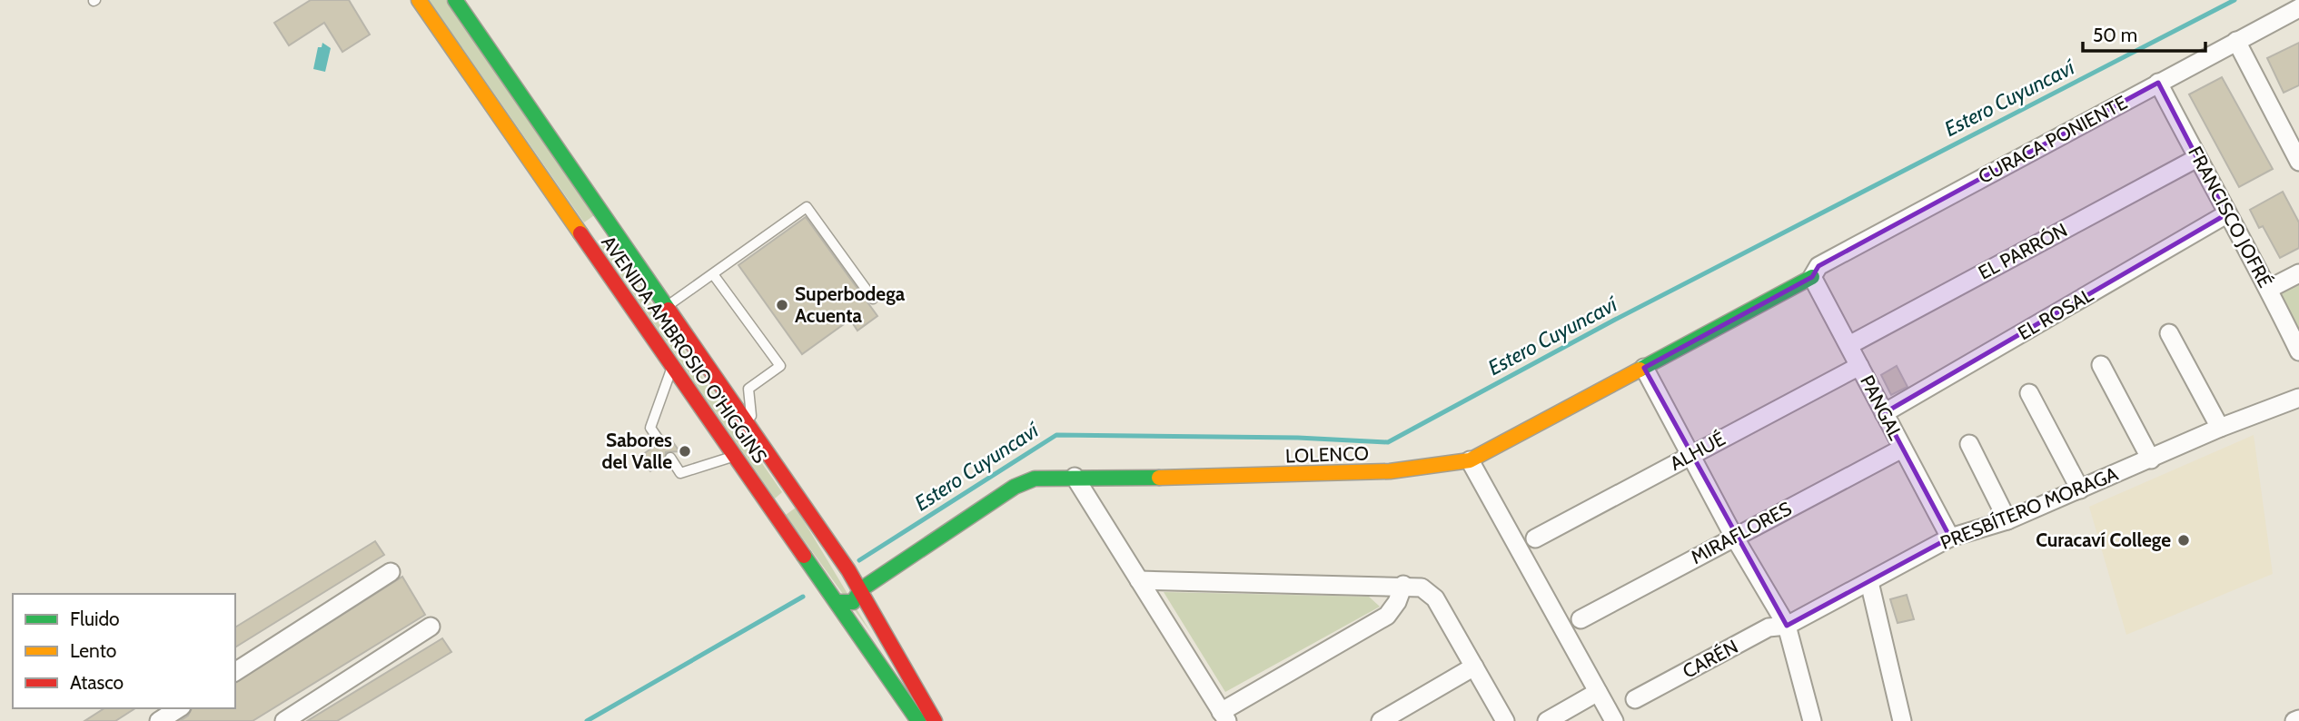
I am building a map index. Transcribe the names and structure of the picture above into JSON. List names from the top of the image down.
{
  "streets": {
    "main road": ["AVENIDA AMBROSIO O'HIGGINS", "LOLENCO"],
    "street": [
      "CURACA PONIENTE",
      "FRANCISCO JOFRÉ",
      "EL PARRÓN",
      "EL ROSAL",
      "PANGAL",
      "ALHUÉ",
      "PRESBÍTERO MORAGA",
      "MIRAFLORES",
      "CARÉN"
    ]
  },
  "crossings": [
    ["CURACA PONIENTE", "FRANCISCO JOFRÉ"],
    ["CURACA PONIENTE", "PANGAL"],
    ["CURACA PONIENTE", "LOLENCO"],
    ["FRANCISCO JOFRÉ", "EL PARRÓN"],
    ["FRANCISCO JOFRÉ", "EL ROSAL"],
    ["EL PARRÓN", "PANGAL"],
    ["EL ROSAL", "PANGAL"],
    ["AVENIDA AMBROSIO O'HIGGINS", "LOLENCO"],
    ["PANGAL", "ALHUÉ"],
    ["PANGAL", "LOLENCO"],
    ["PANGAL", "PRESBÍTERO MORAGA"],
    ["PANGAL", "MIRAFLORES"],
    ["PRESBÍTERO MORAGA", "CARÉN"]
  ],
  "water": ["Estero Cuyuncaví"],
  "places": ["Superbodega Acuenta", "Sabores del Valle", "Curacaví College"],
  "legend": ["Fluido", "Lento", "Atasco"],
  "scale_bar": "50 m"
}
